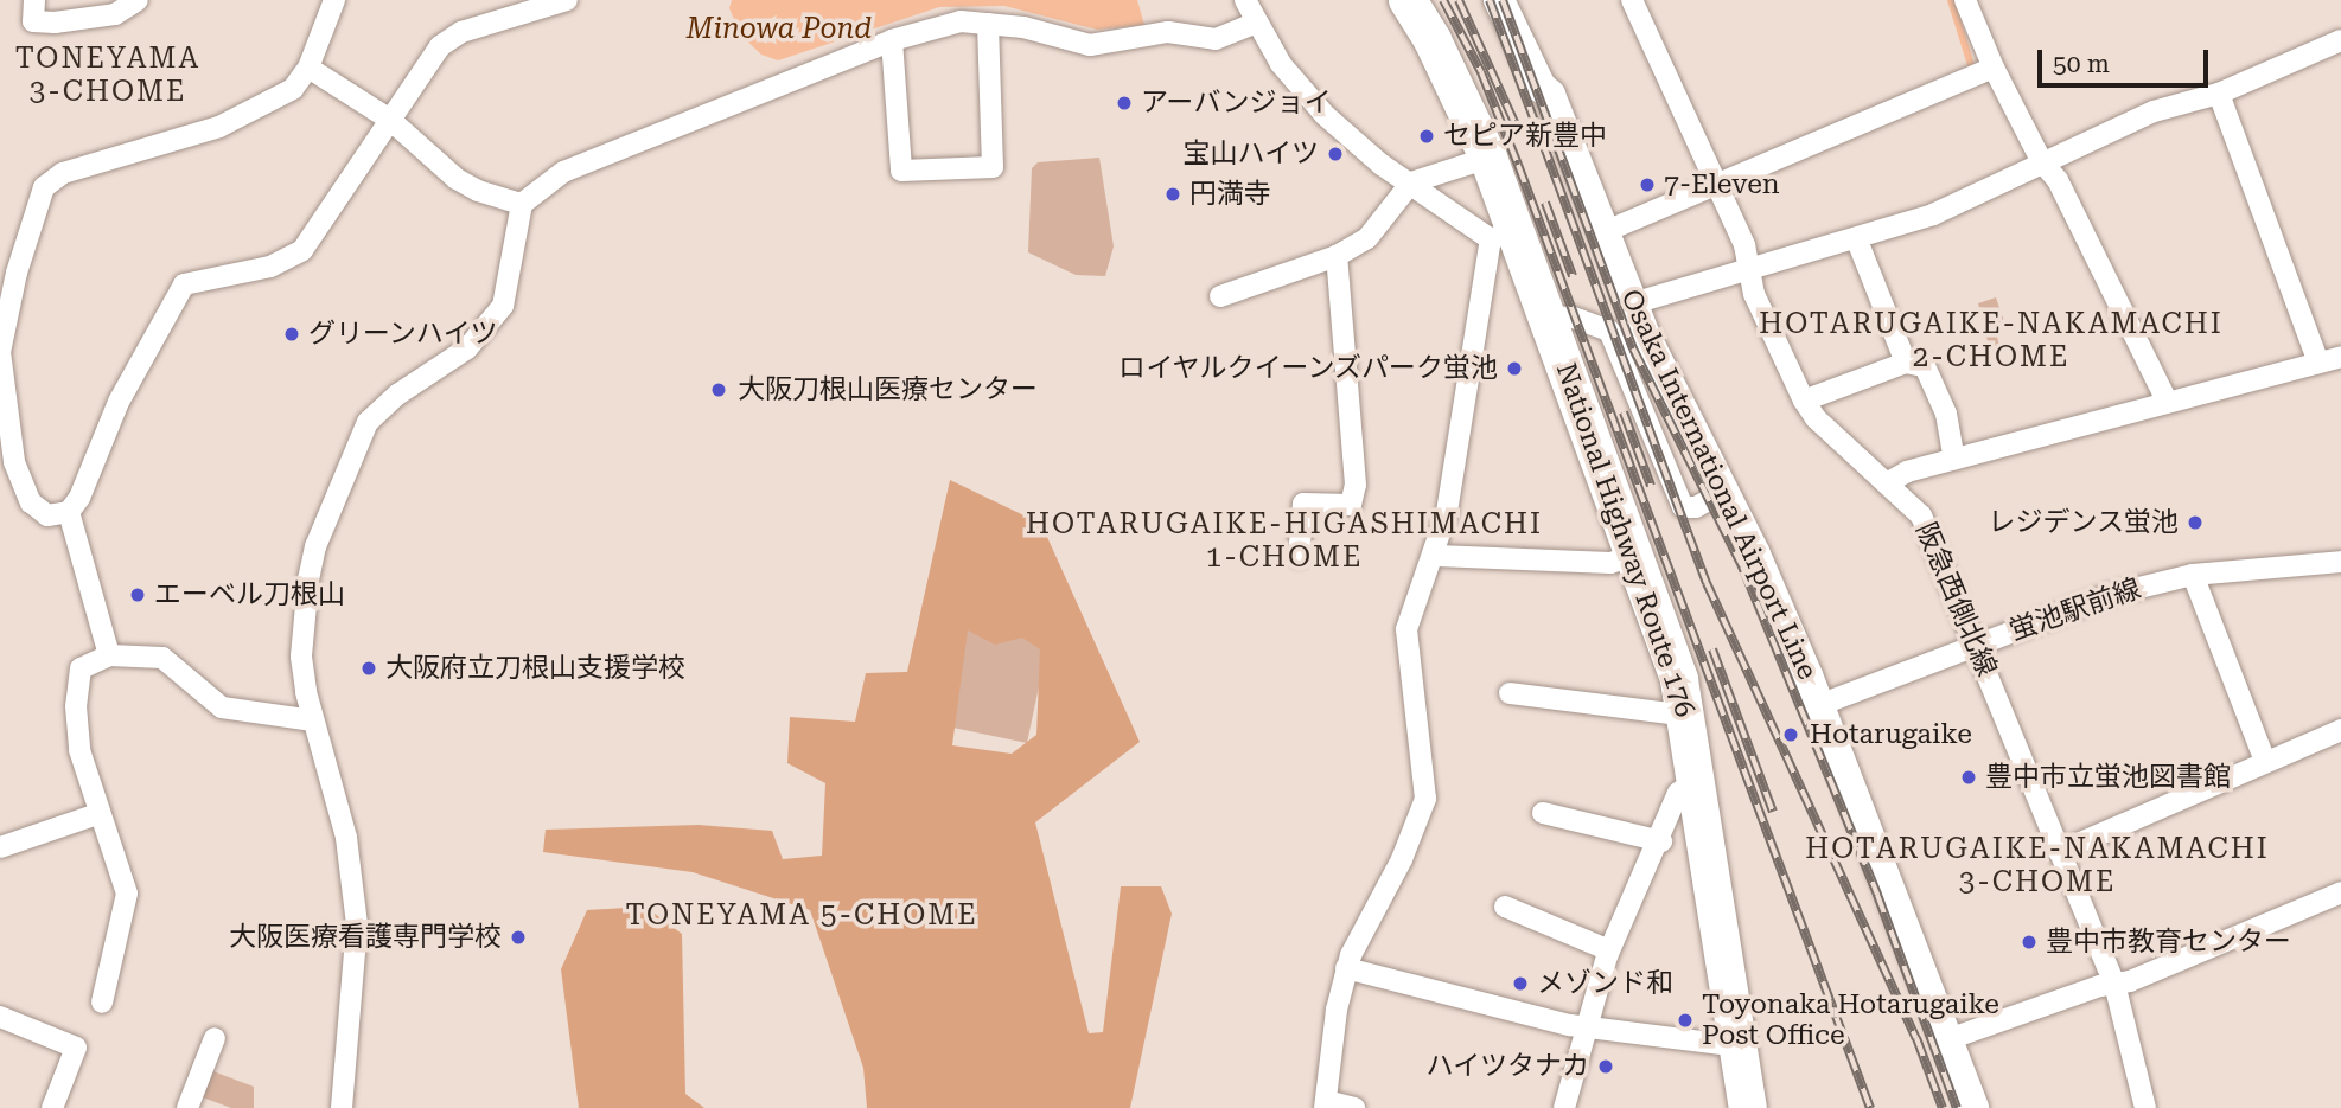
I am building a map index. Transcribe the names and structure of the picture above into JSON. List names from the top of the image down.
{
  "streets": {
    "highway": ["National Highway Route 176"],
    "main road": ["Osaka International Airport Line"],
    "street": ["阪急西側北線", "蛍池駅前線"]
  },
  "crossings": [
    ["Osaka International Airport Line", "蛍池駅前線"],
    ["阪急西側北線", "蛍池駅前線"]
  ],
  "districts": [
    "TONEYAMA 3-CHOME",
    "HOTARUGAIKE-NAKAMACHI 2-CHOME",
    "HOTARUGAIKE-HIGASHIMACHI 1-CHOME",
    "HOTARUGAIKE-NAKAMACHI 3-CHOME",
    "TONEYAMA 5-CHOME"
  ],
  "water": ["Minowa Pond"],
  "places": [
    "アーバンジョイ",
    "セピア新豊中",
    "宝山ハイツ",
    "7-Eleven",
    "円満寺",
    "グリーンハイツ",
    "ロイヤルクイーンズパーク蛍池",
    "大阪刀根山医療センター",
    "レジデンス蛍池",
    "エーベル刀根山",
    "大阪府立刀根山支援学校",
    "Hotarugaike",
    "豊中市立蛍池図書館",
    "大阪医療看護専門学校",
    "豊中市教育センター",
    "メゾンド和",
    "Toyonaka Hotarugaike Post Office",
    "ハイツタナカ"
  ],
  "scale_bar": "50 m"
}
